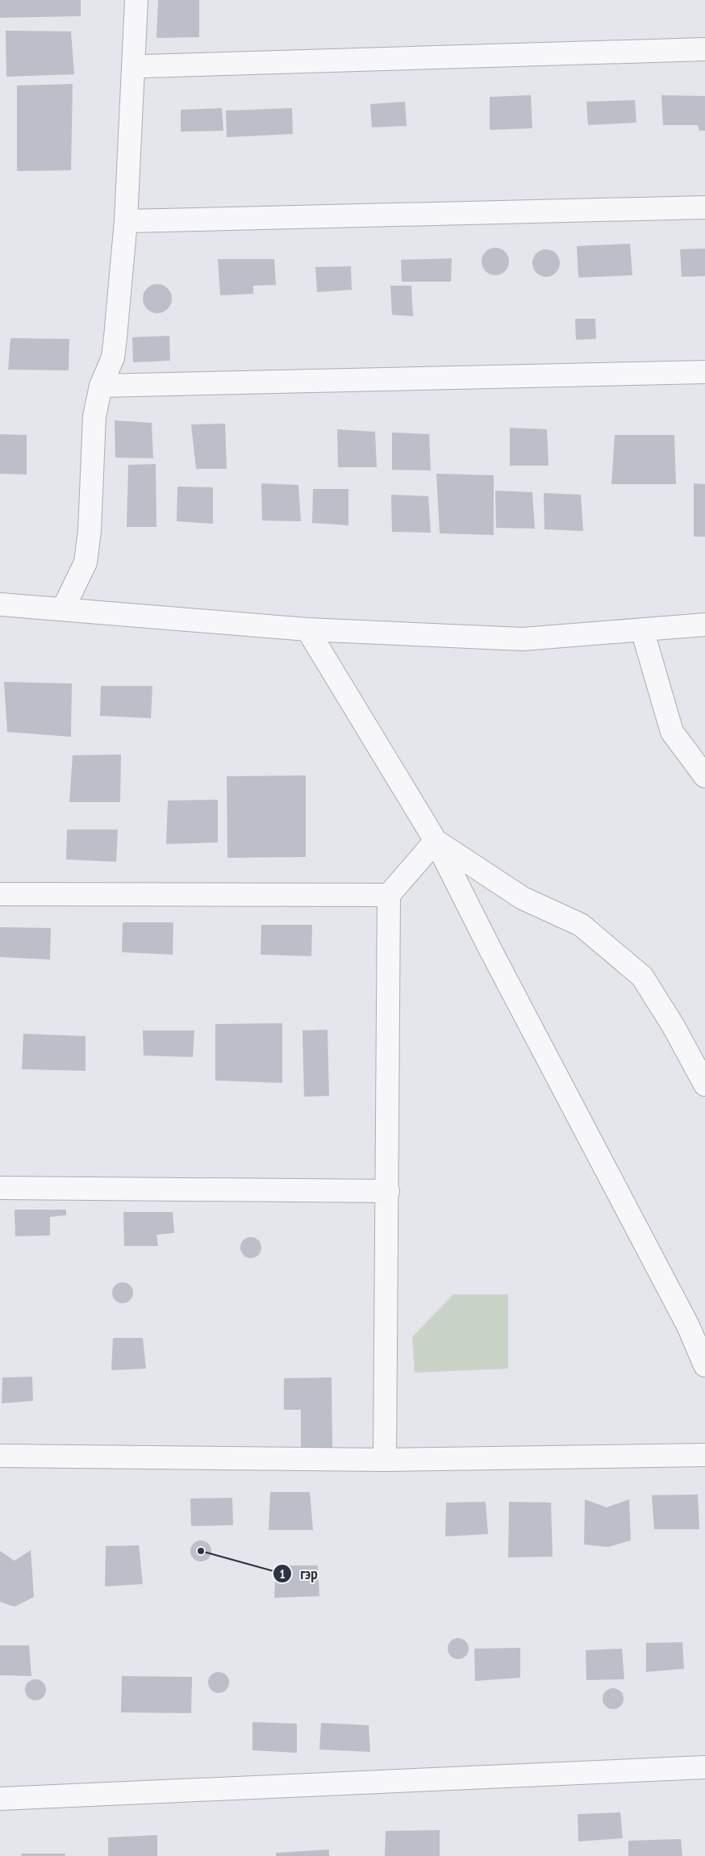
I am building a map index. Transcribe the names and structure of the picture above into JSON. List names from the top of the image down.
{
  "places": ["гэр"]
}
